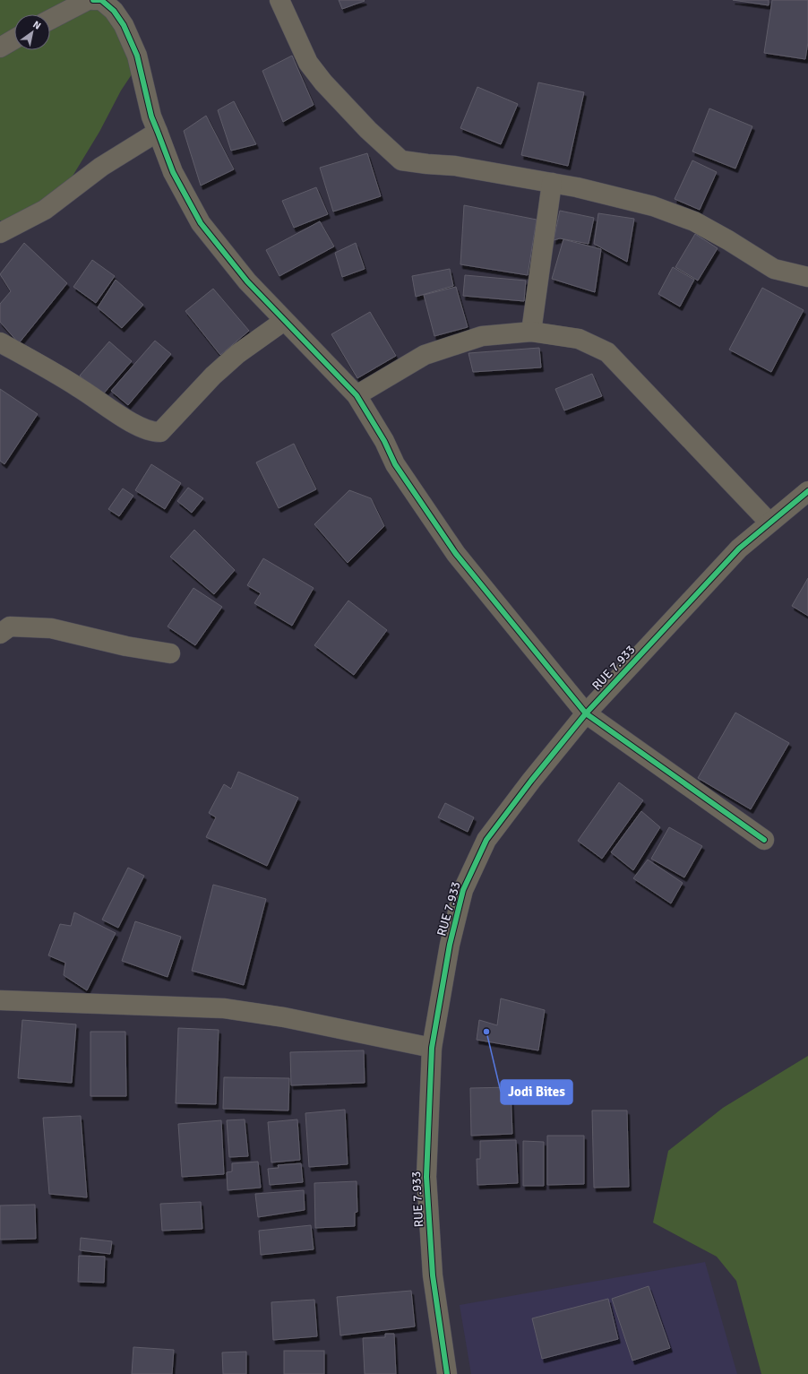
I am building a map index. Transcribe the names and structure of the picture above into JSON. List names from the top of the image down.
{
  "streets": {
    "street": ["RUE 7.933"]
  },
  "places": ["Jodi Bites"],
  "north": "top right"
}
